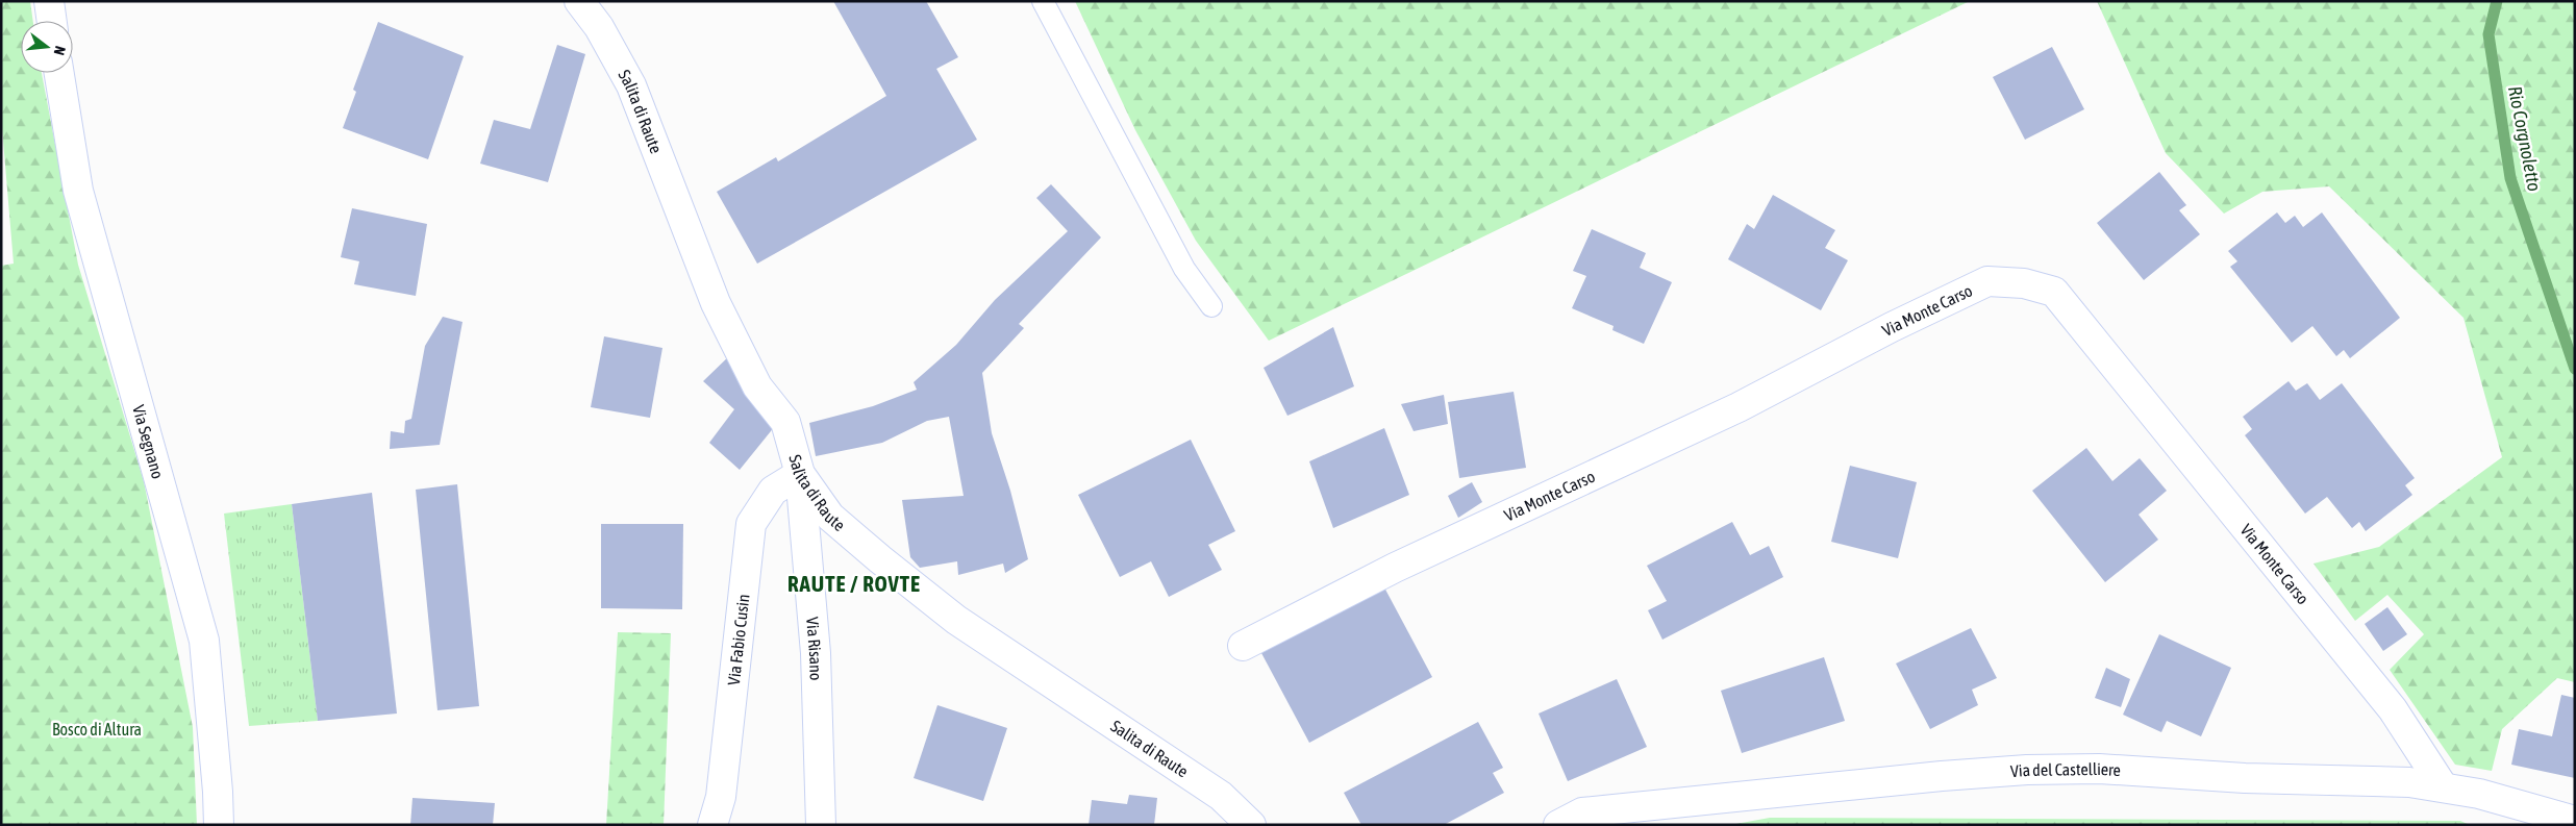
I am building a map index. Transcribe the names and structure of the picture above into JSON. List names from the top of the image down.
{
  "streets": {
    "street": [
      "Salita di Raute",
      "Via Monte Carso",
      "Via Segnano",
      "Via Fabio Cusin",
      "Via Risano",
      "Via del Castelliere"
    ]
  },
  "crossings": [
    ["Salita di Raute", "Via Fabio Cusin"],
    ["Salita di Raute", "Via Risano"],
    ["Via Monte Carso", "Via del Castelliere"],
    ["Via Fabio Cusin", "Via Risano"]
  ],
  "districts": ["RAUTE / ROVTE"],
  "water": ["Rio Corgnoletto"],
  "parks": ["Bosco di Altura"],
  "north": "right"
}
